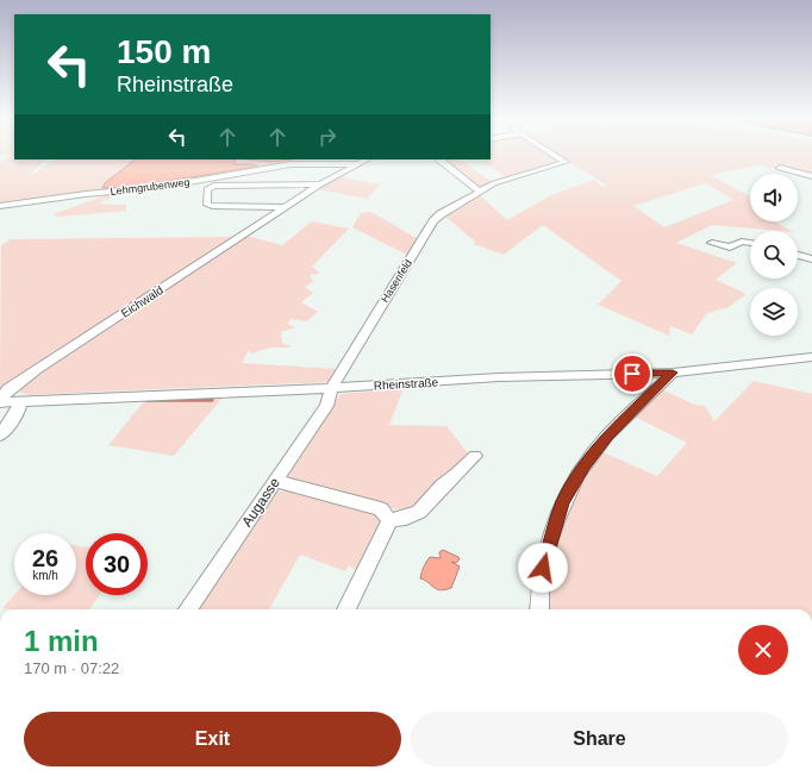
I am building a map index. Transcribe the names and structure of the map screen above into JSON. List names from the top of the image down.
{
  "streets": {
    "street": [
      "Lehmgrubenweg",
      "Hasenfeld",
      "Eichwald",
      "Rheinstraße",
      "Augasse"
    ]
  },
  "crossings": [
    ["Lehmgrubenweg", "Eichwald"],
    ["Hasenfeld", "Rheinstraße"],
    ["Hasenfeld", "Augasse"],
    ["Eichwald", "Rheinstraße"],
    ["Rheinstraße", "Augasse"]
  ],
  "page": {
    "turn": ["150 m", "Rheinstraße"],
    "speed": "26 km/h",
    "limit": "30",
    "heading": ["1 min", "170 m · 07:22"],
    "buttons": ["Exit", "Share"]
  }
}
